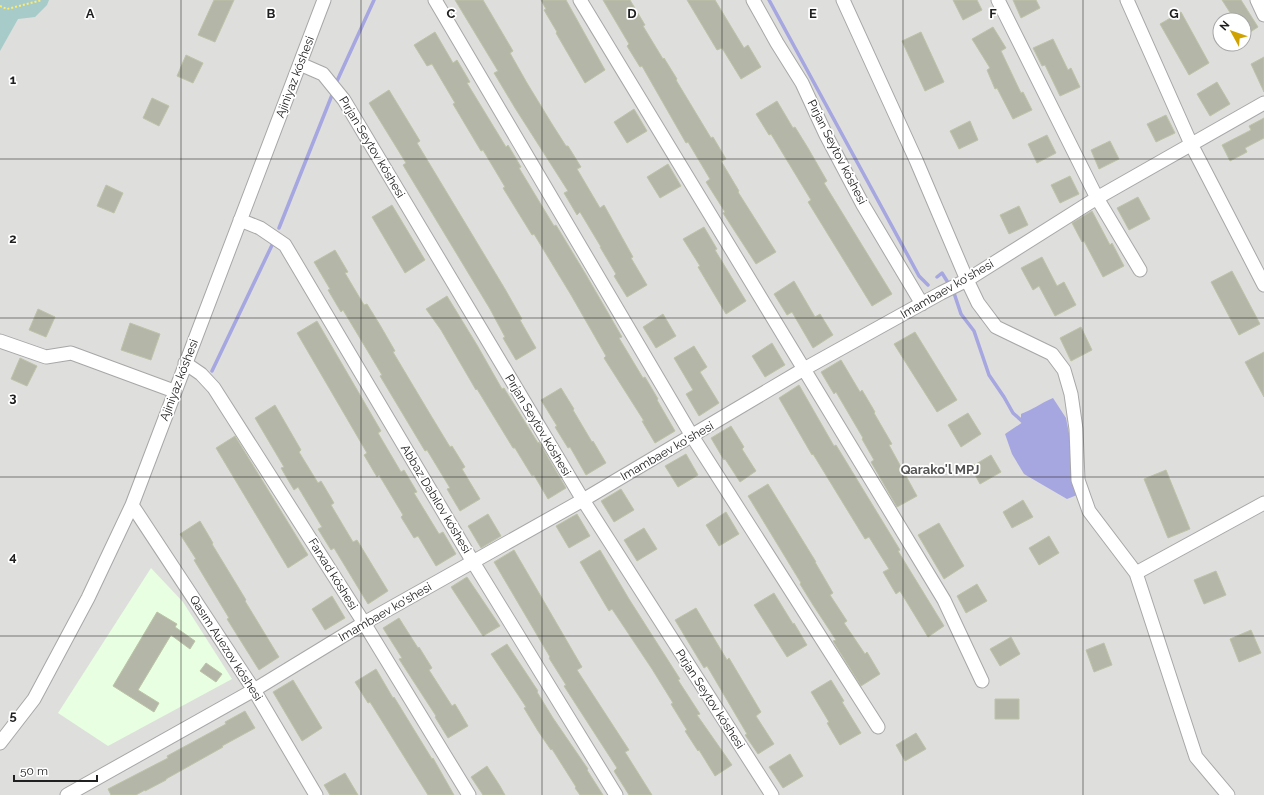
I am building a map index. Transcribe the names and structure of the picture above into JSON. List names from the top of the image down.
{
  "streets": {
    "street": [
      "Ajiniyaz kóshesi",
      "Pırjan Seytov kóshesi",
      "Imambaev ko'shesi",
      "Abbaz Dabılov kóshesi",
      "Farxad kóshesi",
      "Qasım Auezov kóshesi"
    ]
  },
  "crossings": [
    ["Ajiniyaz kóshesi", "Pırjan Seytov kóshesi"],
    ["Ajiniyaz kóshesi", "Abbaz Dabılov kóshesi"],
    ["Ajiniyaz kóshesi", "Farxad kóshesi"],
    ["Ajiniyaz kóshesi", "Qasım Auezov kóshesi"],
    ["Pırjan Seytov kóshesi", "Imambaev ko'shesi"],
    ["Imambaev ko'shesi", "Abbaz Dabılov kóshesi"],
    ["Imambaev ko'shesi", "Farxad kóshesi"],
    ["Imambaev ko'shesi", "Qasım Auezov kóshesi"]
  ],
  "districts": ["Qarako'l MPJ"],
  "scale_bar": "50 m",
  "north": "top left",
  "grid": {
    "columns": [
      "A",
      "B",
      "C",
      "D",
      "E",
      "F",
      "G"
    ],
    "rows": [
      "1",
      "2",
      "3",
      "4",
      "5"
    ]
  }
}
